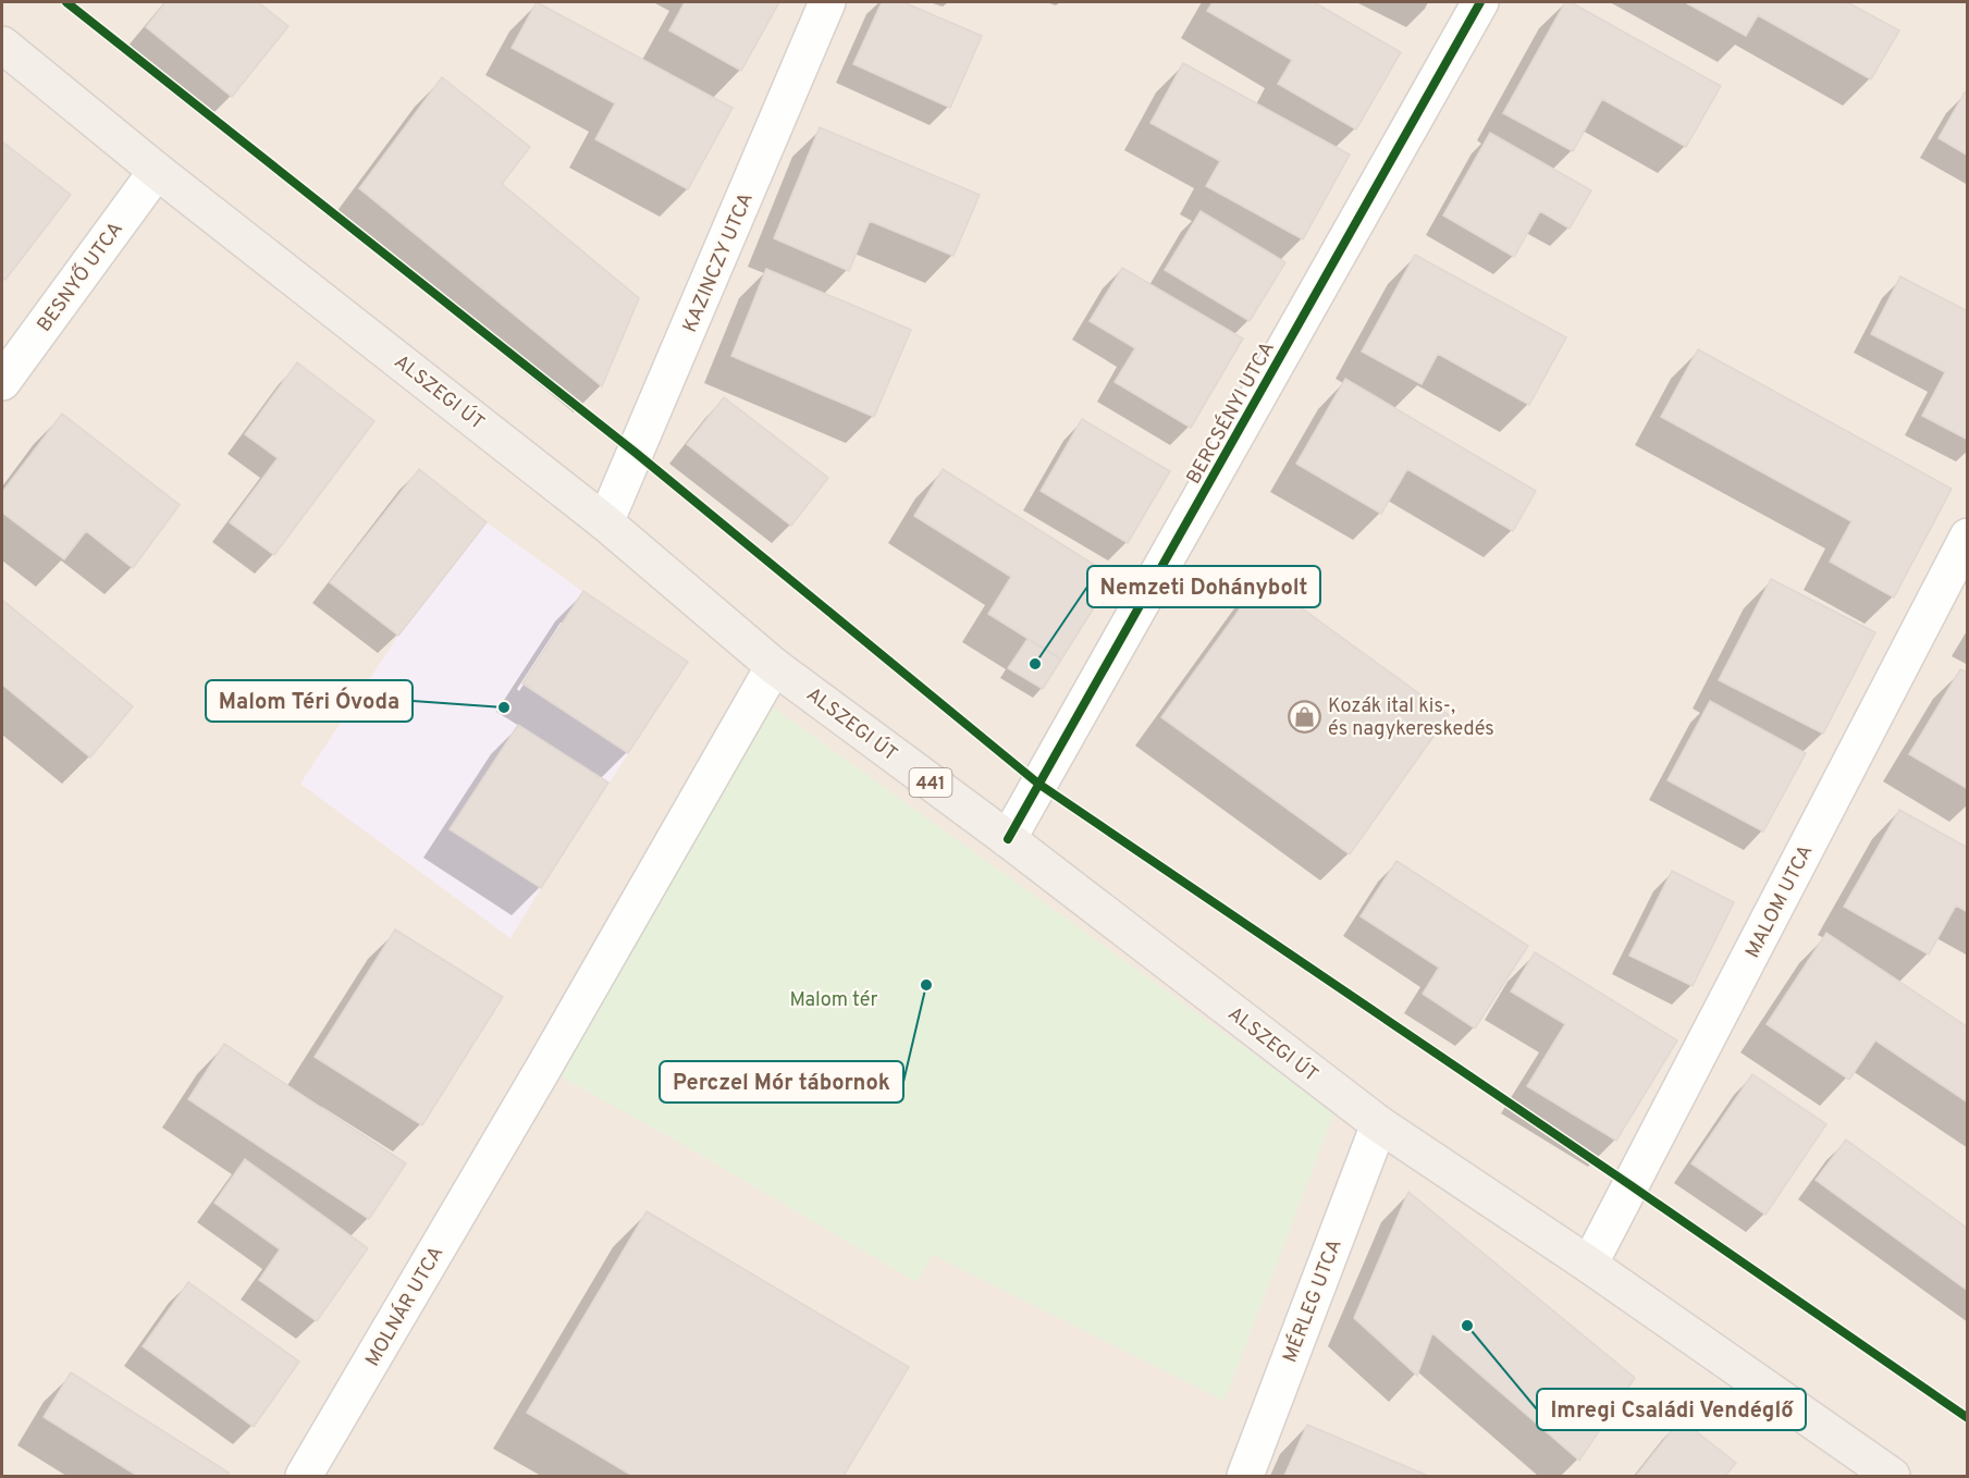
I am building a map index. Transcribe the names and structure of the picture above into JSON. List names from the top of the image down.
{
  "streets": {
    "main road": ["ALSZEGI ÚT", "441"],
    "street": [
      "KAZINCZY UTCA",
      "BESNYŐ UTCA",
      "BERCSÉNYI UTCA",
      "MALOM UTCA",
      "MÉRLEG UTCA",
      "MOLNÁR UTCA"
    ]
  },
  "crossings": [
    ["KAZINCZY UTCA", "ALSZEGI ÚT"],
    ["BESNYŐ UTCA", "ALSZEGI ÚT"],
    ["ALSZEGI ÚT", "BERCSÉNYI UTCA"],
    ["ALSZEGI ÚT", "MALOM UTCA"],
    ["ALSZEGI ÚT", "MÉRLEG UTCA"],
    ["ALSZEGI ÚT", "MOLNÁR UTCA"]
  ],
  "parks": ["Malom tér"],
  "places": {
    "other": [
      "Nemzeti Dohánybolt",
      "Malom Téri Óvoda",
      "Perczel Mór tábornok",
      "Imregi Családi Vendéglő"
    ],
    "shop": ["Kozák ital kis-, és nagykereskedés"]
  }
}
